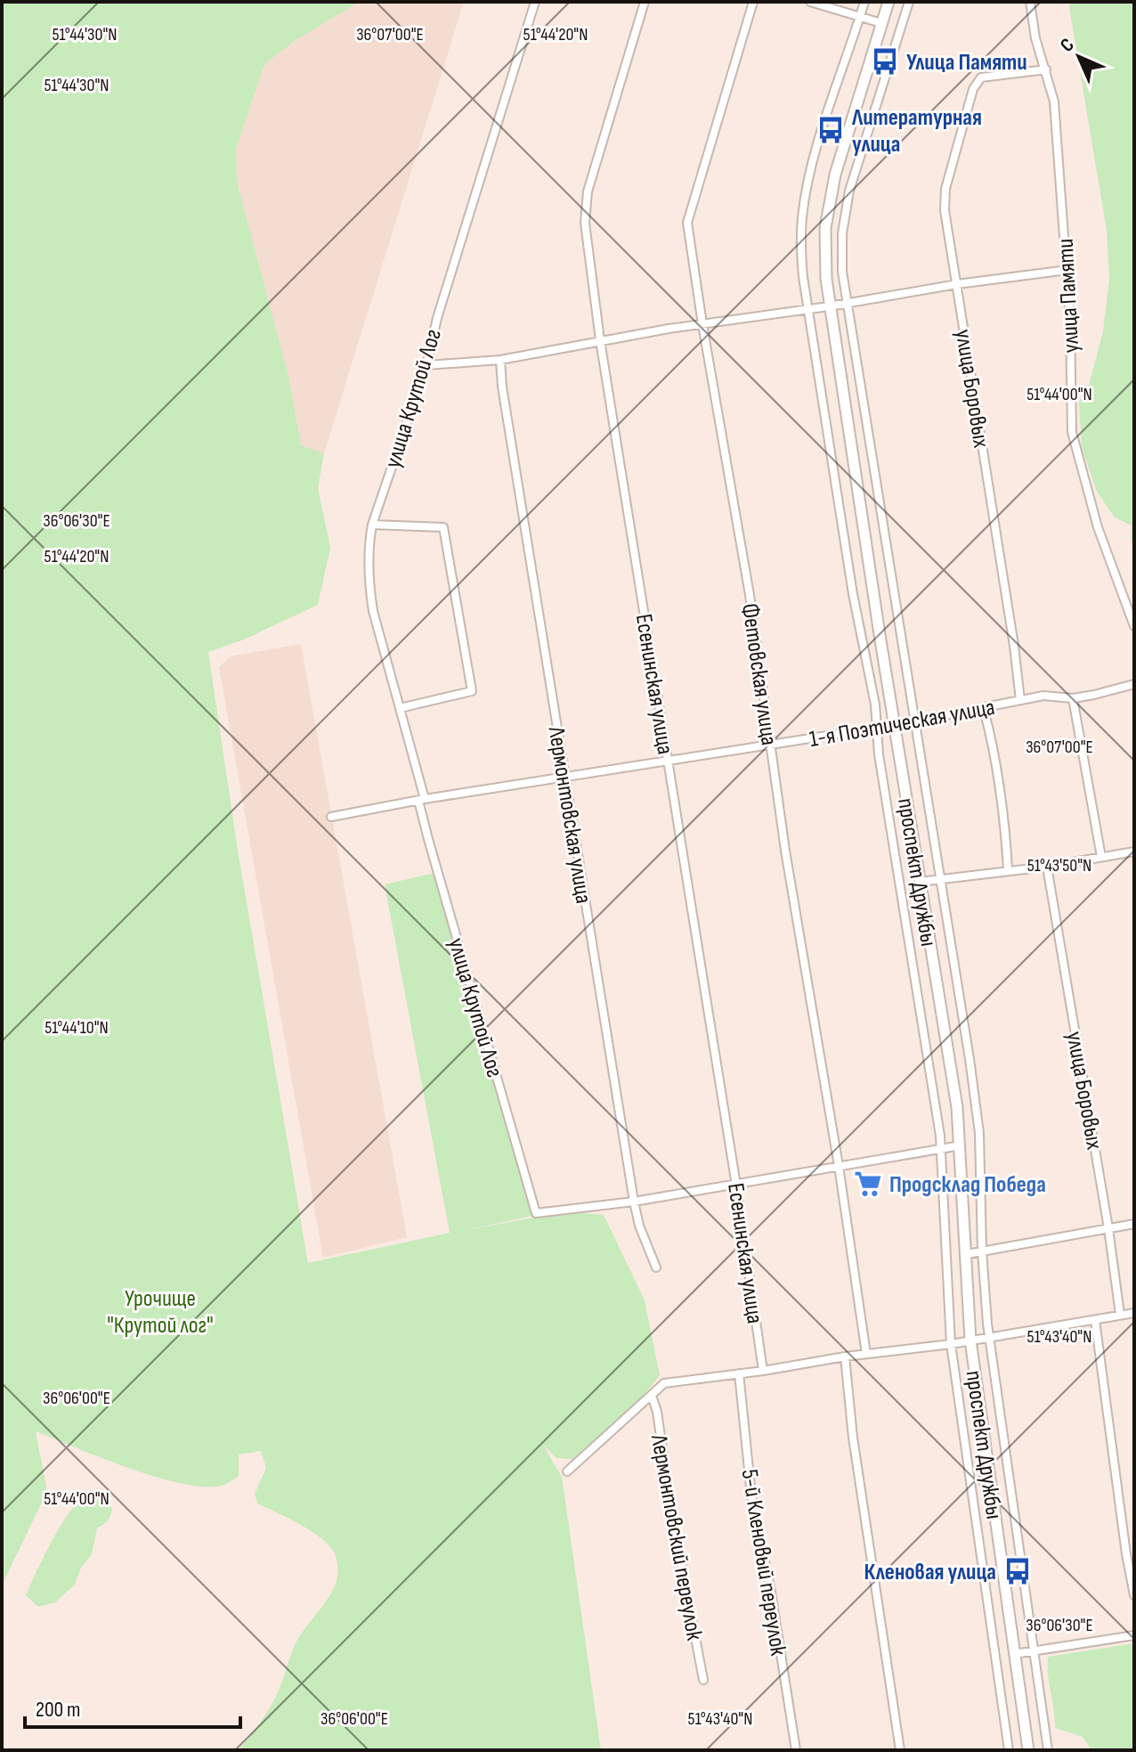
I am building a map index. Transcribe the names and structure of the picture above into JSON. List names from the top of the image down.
{
  "streets": {
    "main road": ["проспект Дружбы"],
    "street": [
      "улица Памяти",
      "улица Боровых",
      "улица Крутой Лог",
      "Фетовская улица",
      "Есенинская улица",
      "1-я Поэтическая улица",
      "Лермонтовская улица",
      "Лермонтовский переулок",
      "5-й Кленовый переулок"
    ]
  },
  "crossings": [
    ["улица Памяти", "улица Боровых"],
    ["улица Боровых", "1-я Поэтическая улица"],
    ["улица Крутой Лог", "1-я Поэтическая улица"],
    ["улица Крутой Лог", "Лермонтовская улица"],
    ["Фетовская улица", "1-я Поэтическая улица"],
    ["Есенинская улица", "1-я Поэтическая улица"],
    ["1-я Поэтическая улица", "Лермонтовская улица"],
    ["1-я Поэтическая улица", "проспект Дружбы"]
  ],
  "parks": ["Урочище \"Крутой лог\""],
  "places": {
    "bus stop": ["Улица Памяти", "Литературная улица", "Кленовая улица"],
    "supermarket": ["Продсклад Победа"]
  },
  "scale_bar": "200 m",
  "north": "top left",
  "coordinates": [
    "51°44'30\"N",
    "36°07'00\"E",
    "51°44'20\"N",
    "51°44'00\"N",
    "36°06'30\"E",
    "51°43'50\"N",
    "51°44'10\"N",
    "51°43'40\"N",
    "36°06'00\"E"
  ]
}
